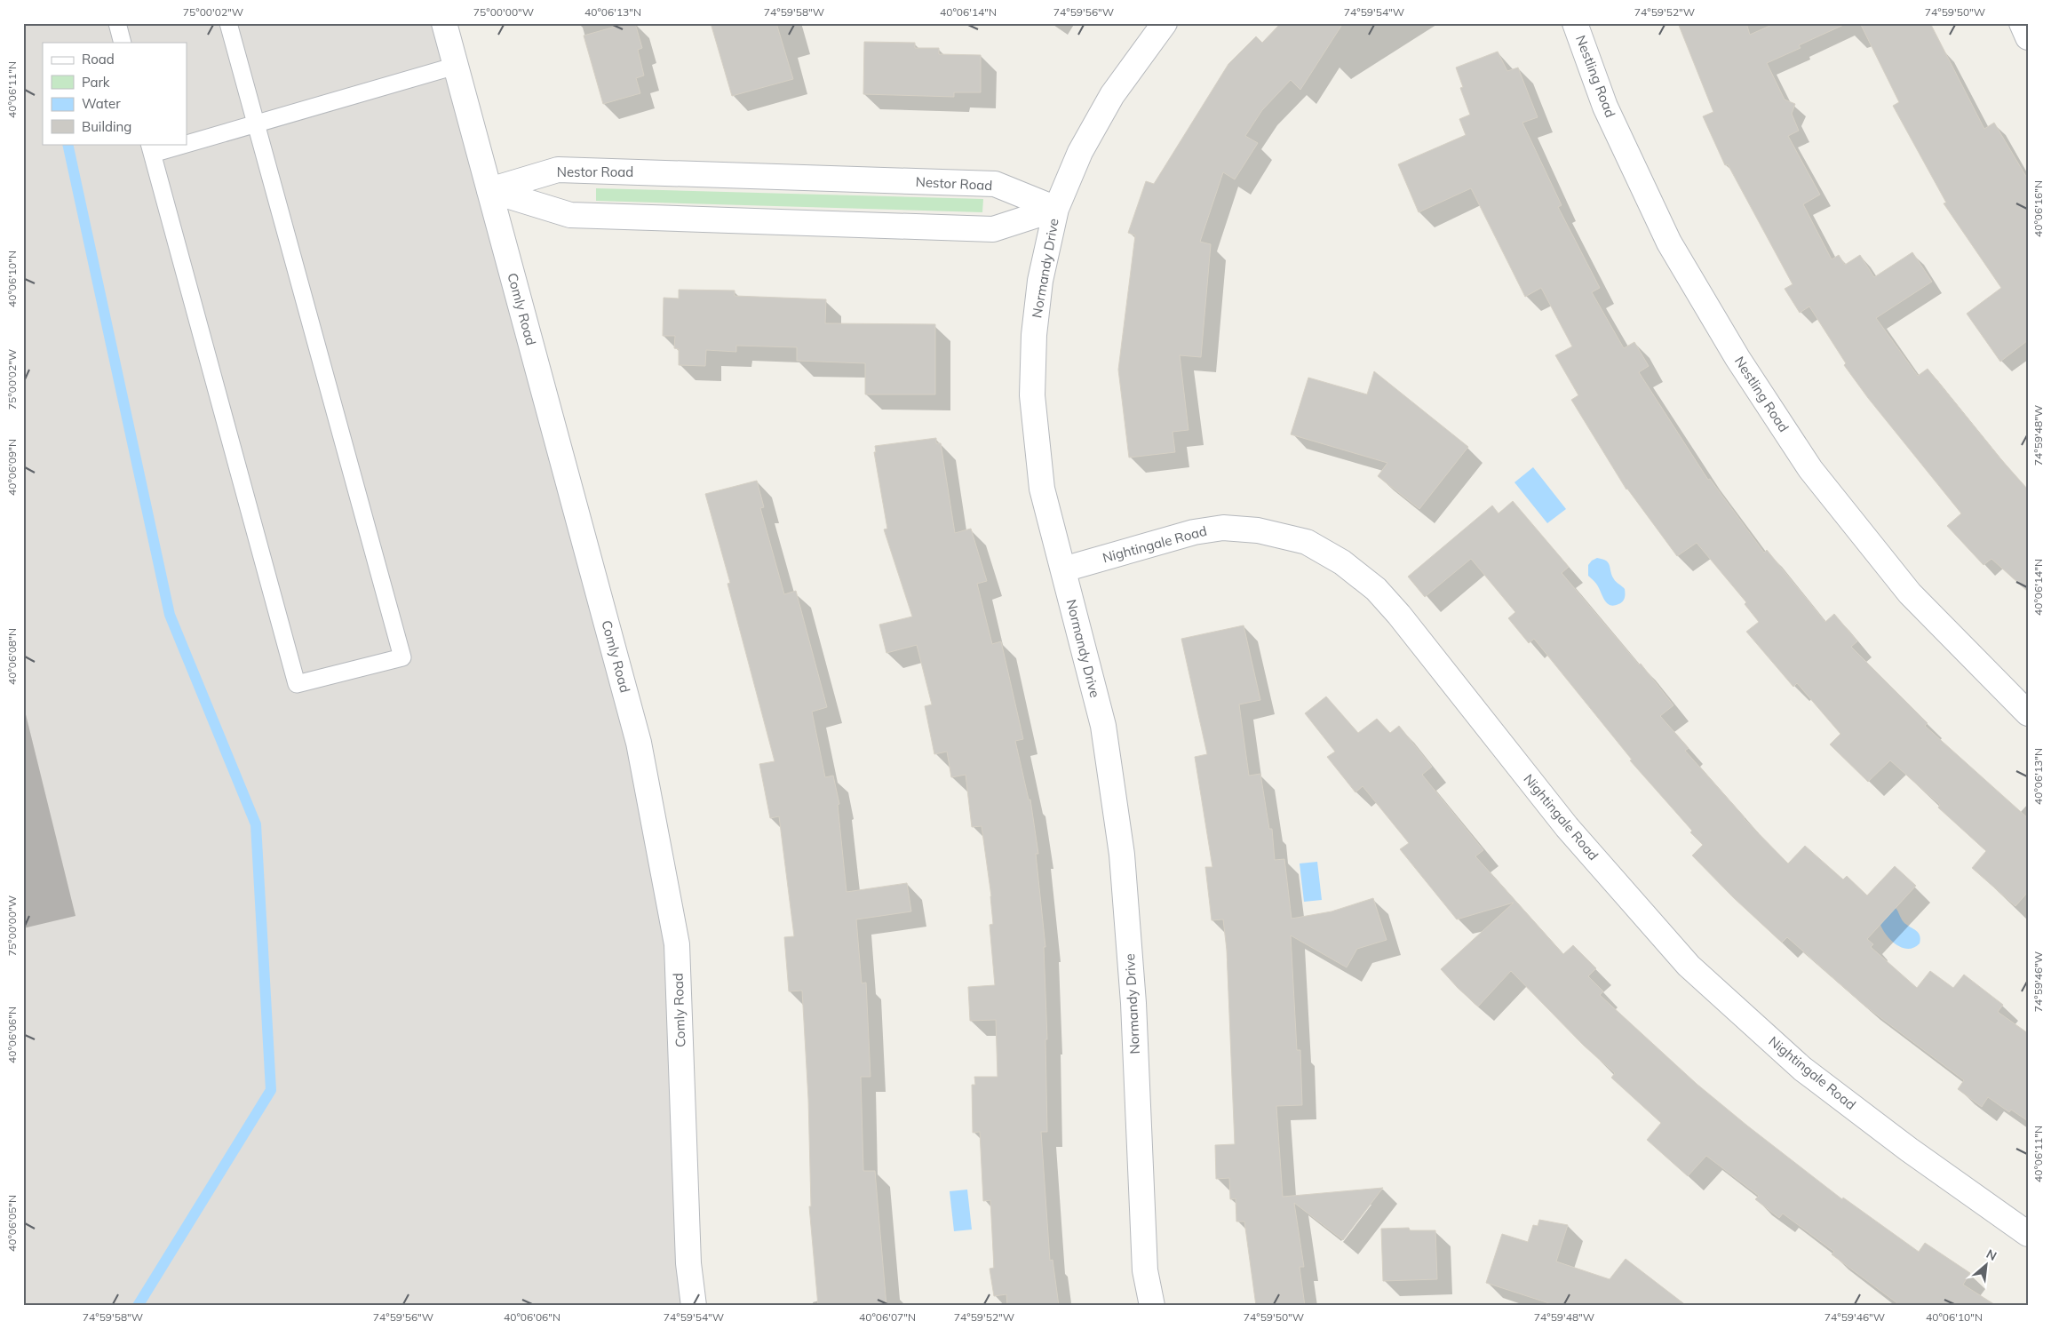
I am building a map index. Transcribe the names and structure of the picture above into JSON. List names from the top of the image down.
{
  "streets": {
    "street": [
      "Nestling Road",
      "Nestor Road",
      "Normandy Drive",
      "Comly Road",
      "Nightingale Road"
    ]
  },
  "crossings": [
    ["Nestor Road", "Normandy Drive"],
    ["Nestor Road", "Comly Road"],
    ["Normandy Drive", "Nightingale Road"]
  ],
  "legend": [
    "Road",
    "Park",
    "Water",
    "Building"
  ],
  "north": "top right",
  "coordinates": [
    "75°00'02\"W",
    "75°00'00\"W",
    "40°06'13\"N",
    "74°59'58\"W",
    "40°06'14\"N",
    "74°59'56\"W",
    "74°59'54\"W",
    "74°59'52\"W",
    "74°59'50\"W",
    "40°06'11\"N",
    "40°06'16\"N",
    "40°06'10\"N",
    "74°59'48\"W",
    "40°06'09\"N",
    "40°06'08\"N",
    "74°59'46\"W",
    "40°06'06\"N",
    "40°06'05\"N",
    "40°06'07\"N"
  ]
}
